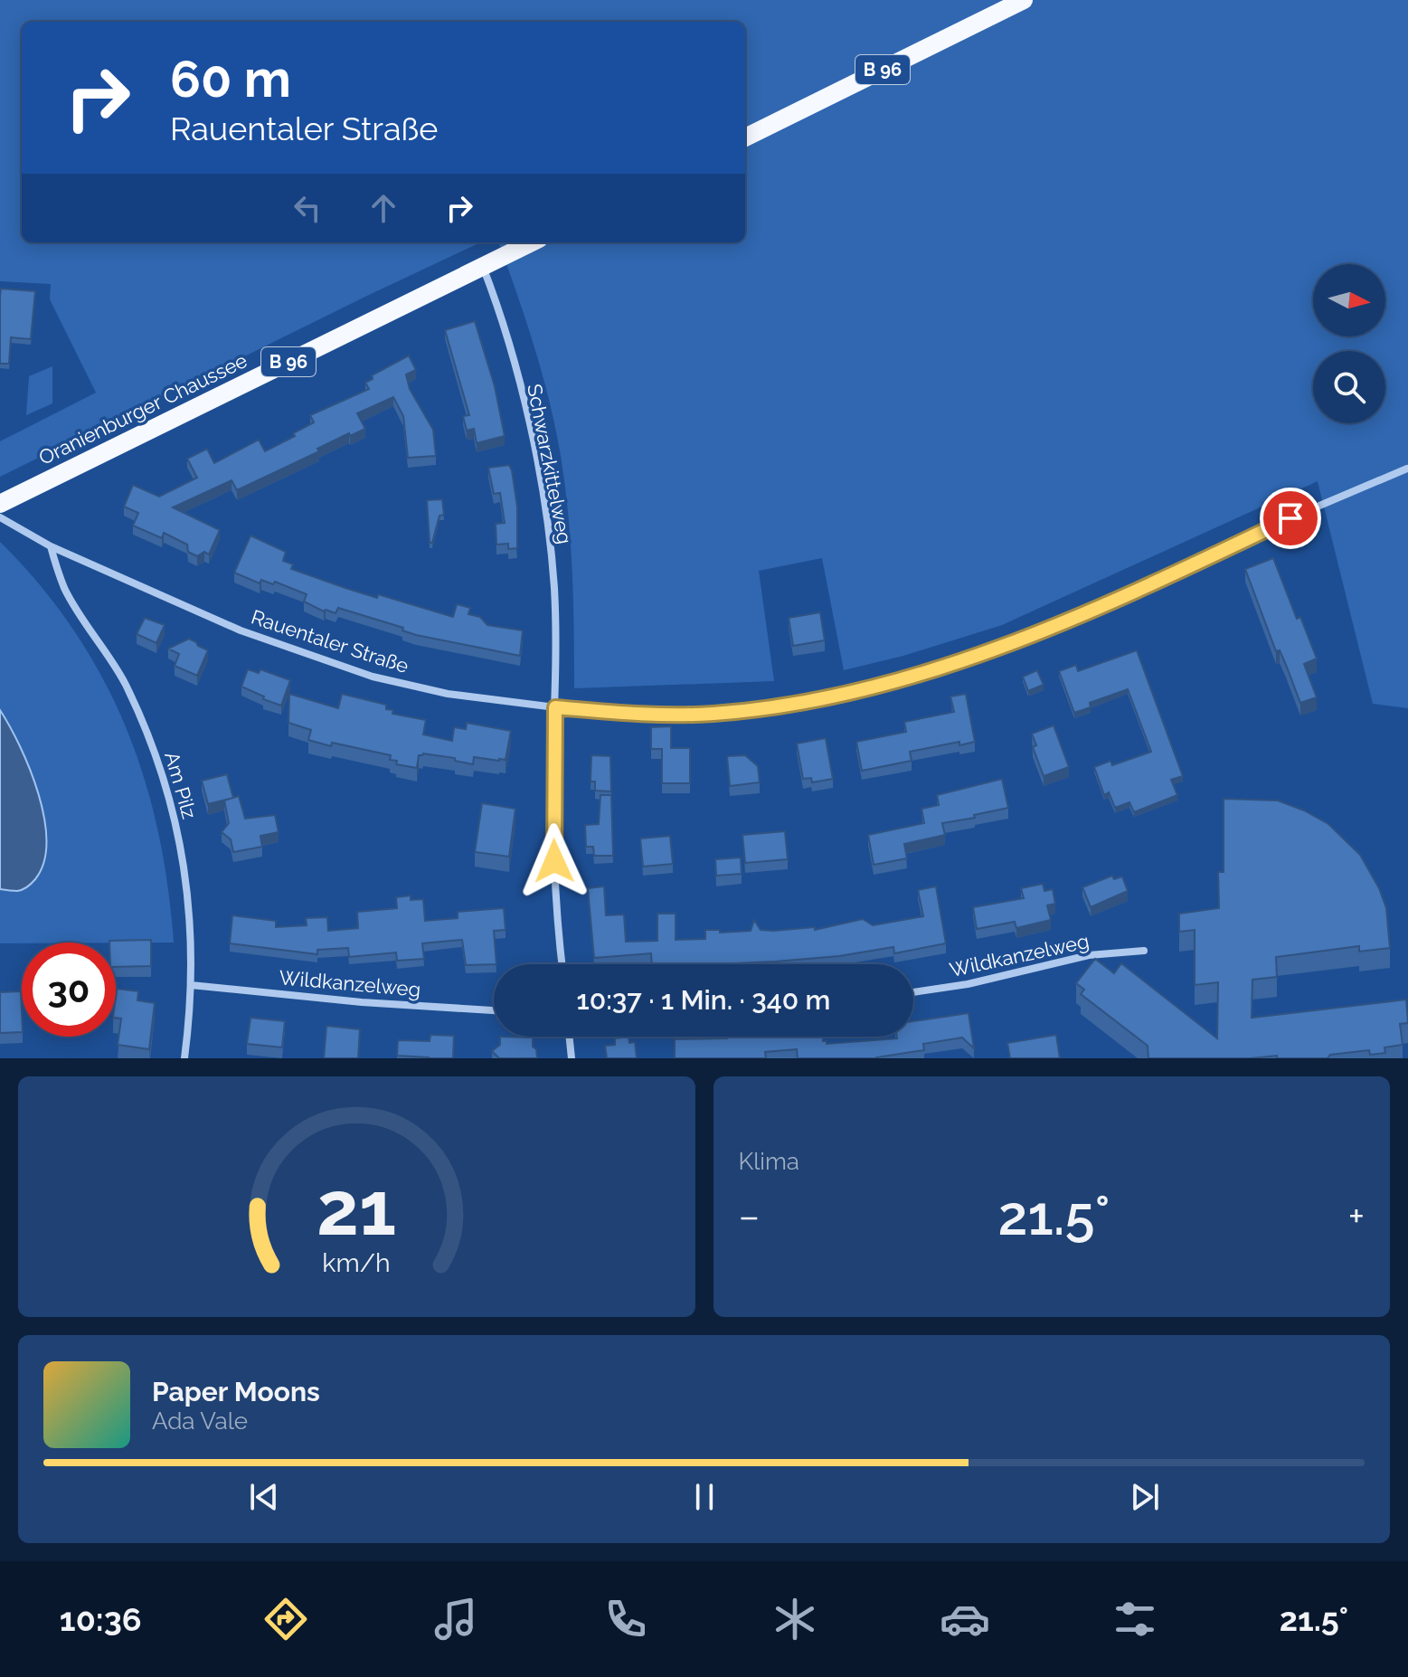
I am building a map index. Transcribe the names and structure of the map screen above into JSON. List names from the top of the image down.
{
  "streets": {
    "main road": ["B 96", "Oranienburger Chaussee"],
    "street": [
      "Schwarzkittelweg",
      "Rauentaler Straße",
      "Am Pilz",
      "Wildkanzelweg"
    ]
  },
  "crossings": [
    ["Oranienburger Chaussee", "Schwarzkittelweg"],
    ["Schwarzkittelweg", "Rauentaler Straße"],
    ["Rauentaler Straße", "Am Pilz"],
    ["Am Pilz", "Wildkanzelweg"]
  ],
  "north": "right",
  "page": {
    "turn": ["60 m", "Rauentaler Straße"],
    "limit": "30",
    "trip": "10:37 · 1 Min. · 340 m",
    "tile": "Klima",
    "heat": ["−", "21.5°", "+"],
    "song": ["Paper Moons", "Ada Vale"],
    "tabs": ["10:36", "21.5°"],
    "gauge": ["21", "km/h"]
  }
}
